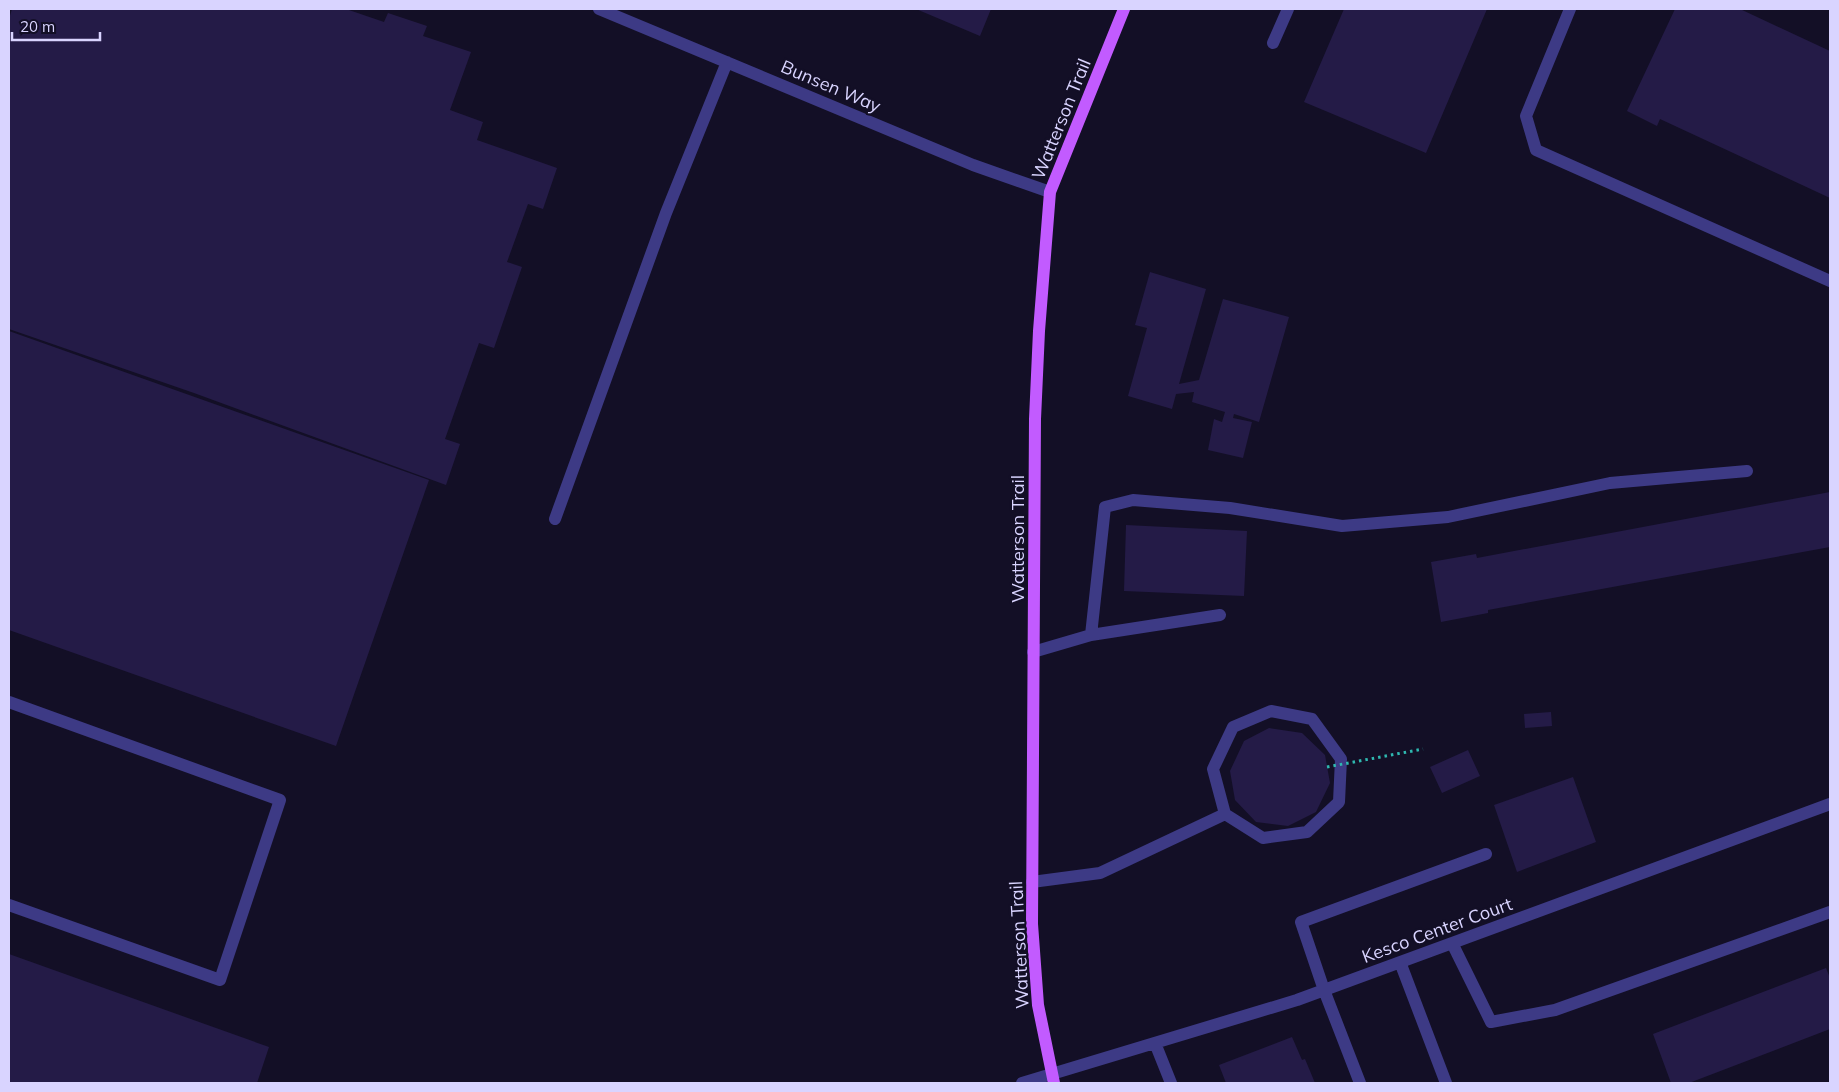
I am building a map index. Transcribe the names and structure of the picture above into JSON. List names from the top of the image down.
{
  "streets": {
    "main road": ["Watterson Trail"],
    "street": ["Bunsen Way", "Kesco Center Court"]
  },
  "crossings": [
    ["Bunsen Way", "Watterson Trail"],
    ["Watterson Trail", "Kesco Center Court"]
  ],
  "scale_bar": "20 m"
}
